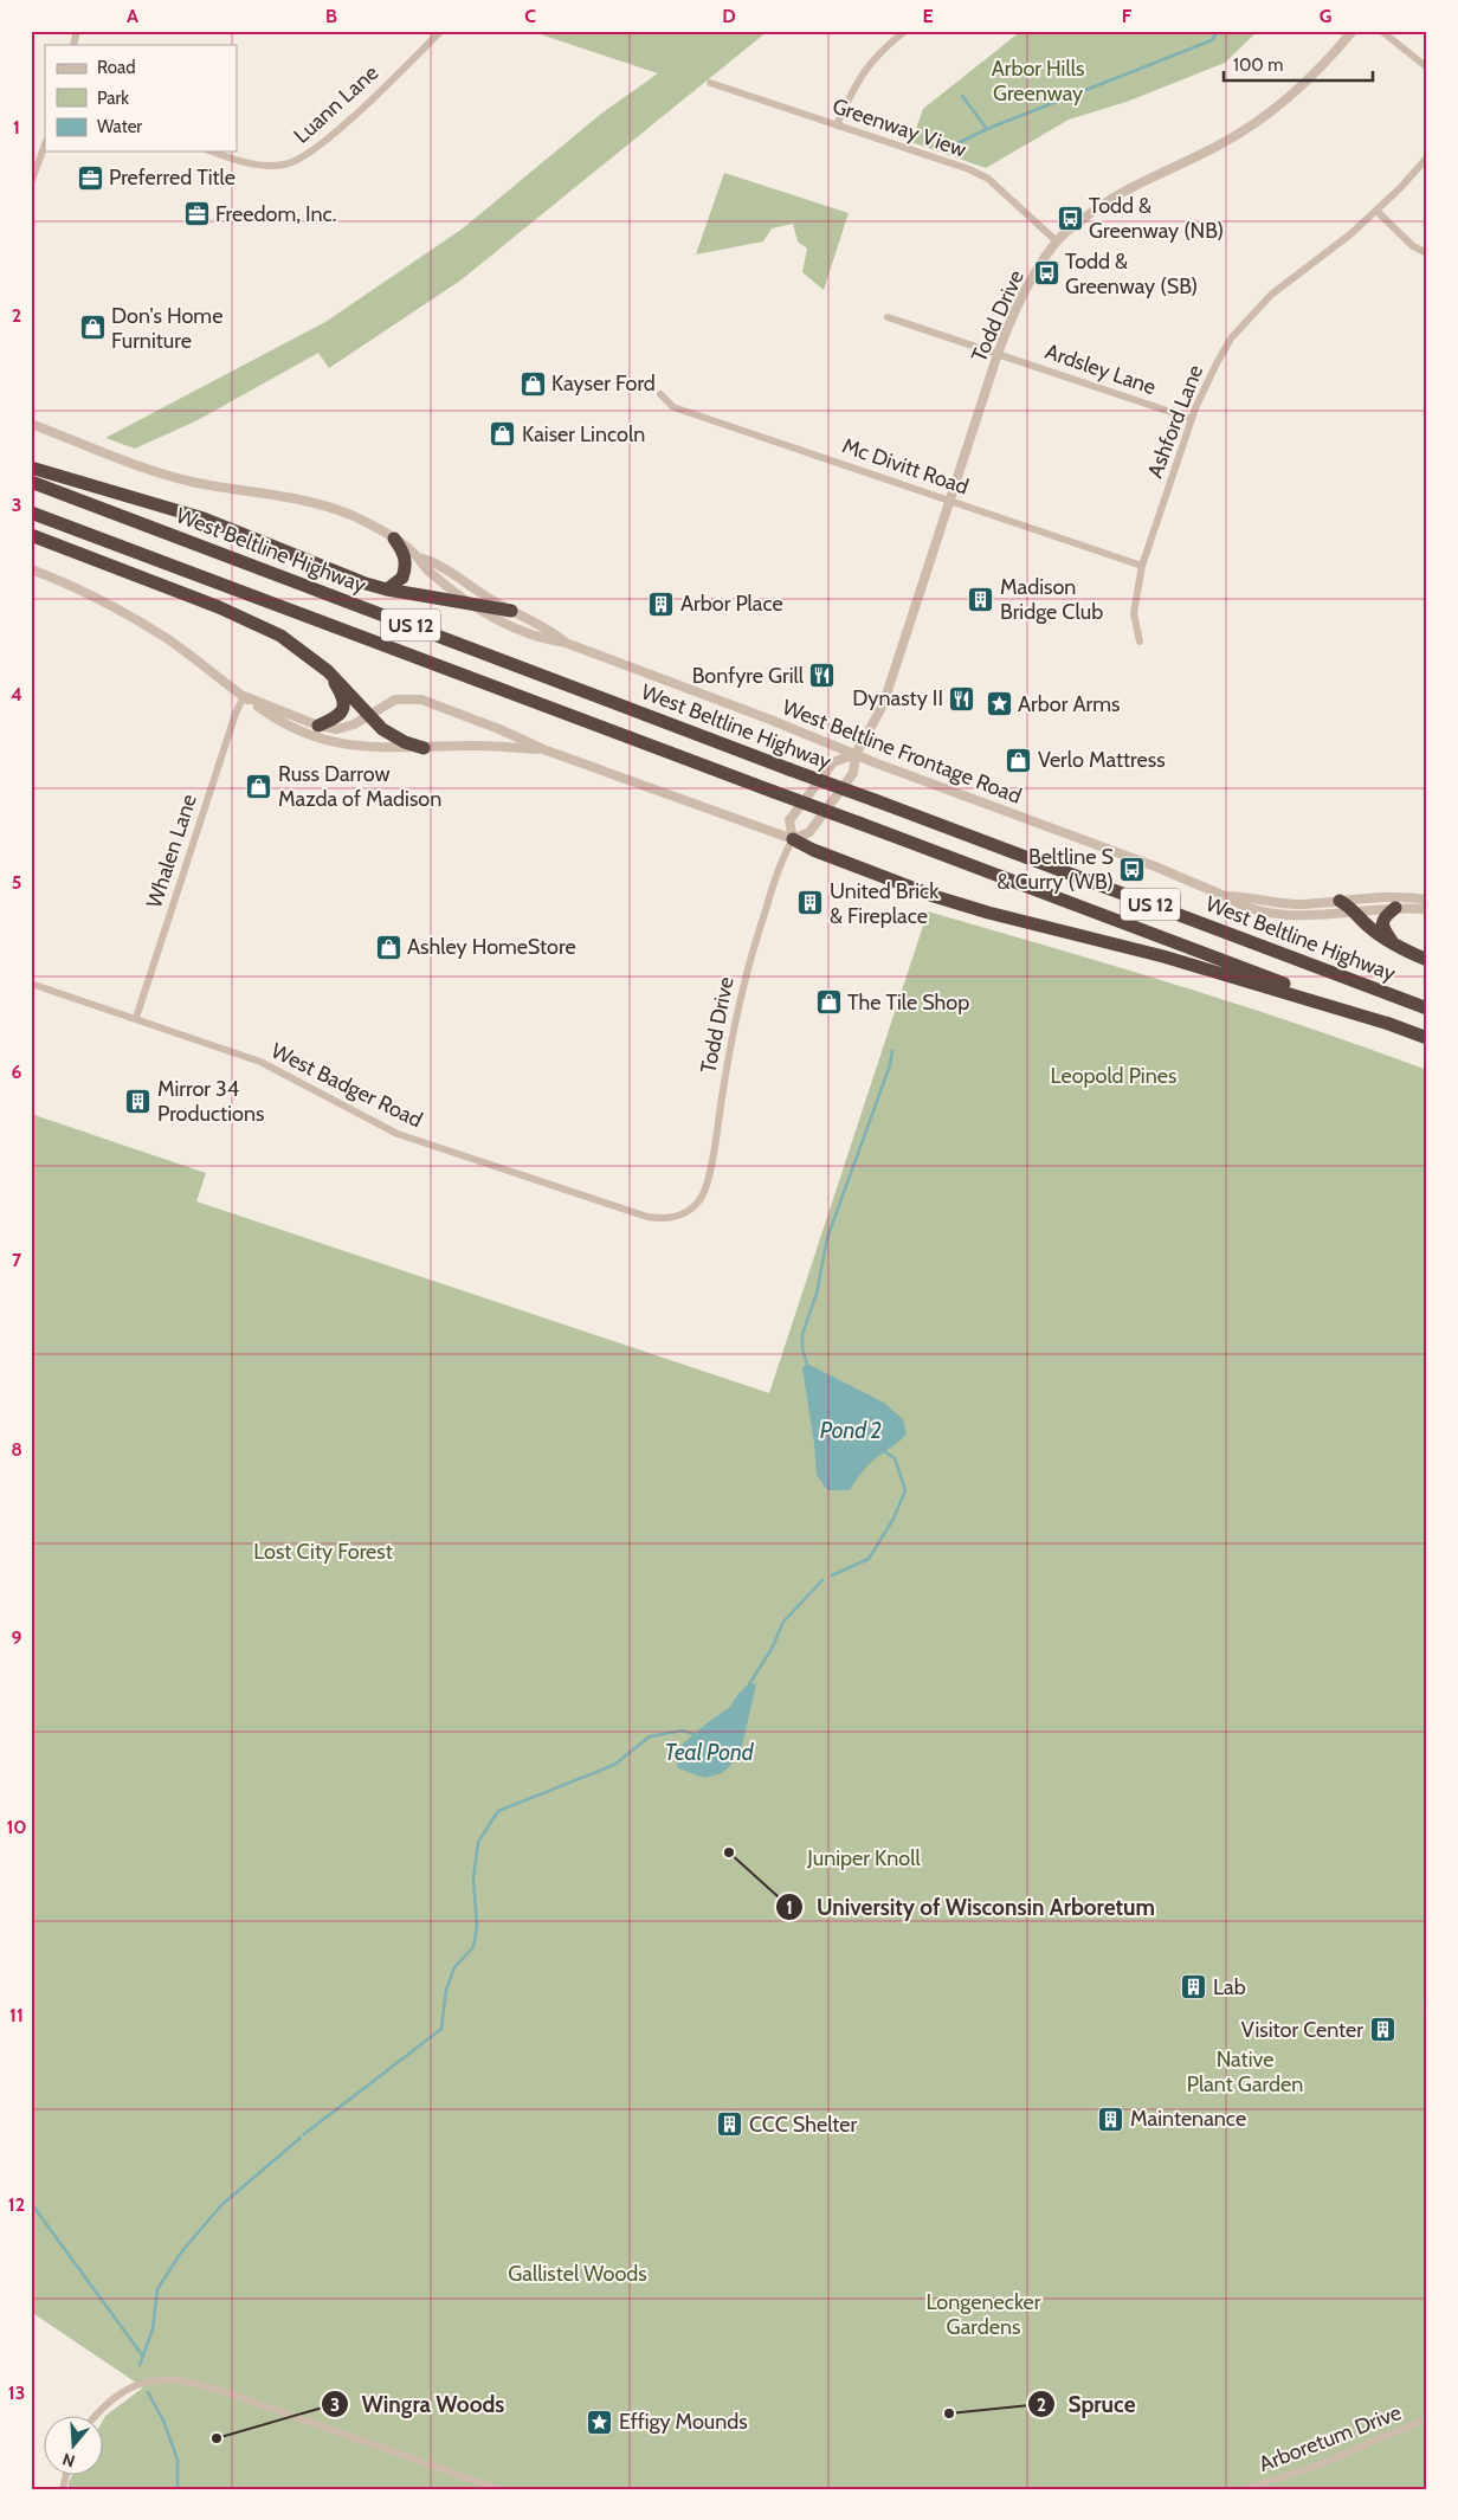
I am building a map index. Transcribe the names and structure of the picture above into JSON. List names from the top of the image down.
{
  "streets": {
    "highway": ["West Beltline Highway", "US 12"],
    "street": [
      "Luann Lane",
      "Greenway View",
      "Todd Drive",
      "Ardsley Lane",
      "Ashford Lane",
      "Mc Divitt Road",
      "West Beltline Frontage Road",
      "Whalen Lane",
      "West Badger Road",
      "Arboretum Drive"
    ]
  },
  "crossings": [
    ["Greenway View", "Todd Drive"],
    ["Todd Drive", "Ardsley Lane"],
    ["Todd Drive", "Mc Divitt Road"],
    ["Todd Drive", "West Beltline Frontage Road"],
    ["Todd Drive", "West Badger Road"],
    ["Ardsley Lane", "Ashford Lane"],
    ["Ashford Lane", "Mc Divitt Road"],
    ["Whalen Lane", "West Badger Road"]
  ],
  "water": ["Pond 2", "Teal Pond"],
  "parks": [
    "Arbor Hills Greenway",
    "Leopold Pines",
    "Lost City Forest",
    "Juniper Knoll",
    "Native Plant Garden",
    "Gallistel Woods",
    "Longenecker Gardens"
  ],
  "places": {
    "office": ["Preferred Title", "Freedom, Inc."],
    "bus stop": ["Todd & Greenway (NB)", "Todd & Greenway (SB)", "Beltline S & Curry (WB)"],
    "shop": [
      "Don's Home Furniture",
      "Kayser Ford",
      "Kaiser Lincoln",
      "Verlo Mattress",
      "Russ Darrow Mazda of Madison",
      "Ashley HomeStore",
      "The Tile Shop"
    ],
    "building": [
      "Madison Bridge Club",
      "Arbor Place",
      "United Brick & Fireplace",
      "Mirror 34 Productions",
      "Lab",
      "Visitor Center",
      "Maintenance",
      "CCC Shelter"
    ],
    "restaurant": ["Bonfyre Grill", "Dynasty II"],
    "place": ["Arbor Arms", "Effigy Mounds"],
    "other": ["University of Wisconsin Arboretum", "Spruce", "Wingra Woods"]
  },
  "legend": ["Road", "Park", "Water"],
  "scale_bar": "100 m",
  "north": "bottom",
  "grid": {
    "columns": [
      "A",
      "B",
      "C",
      "D",
      "E",
      "F",
      "G"
    ],
    "rows": [
      "1",
      "2",
      "3",
      "4",
      "5",
      "6",
      "7",
      "8",
      "9",
      "10",
      "11",
      "12",
      "13"
    ]
  }
}
